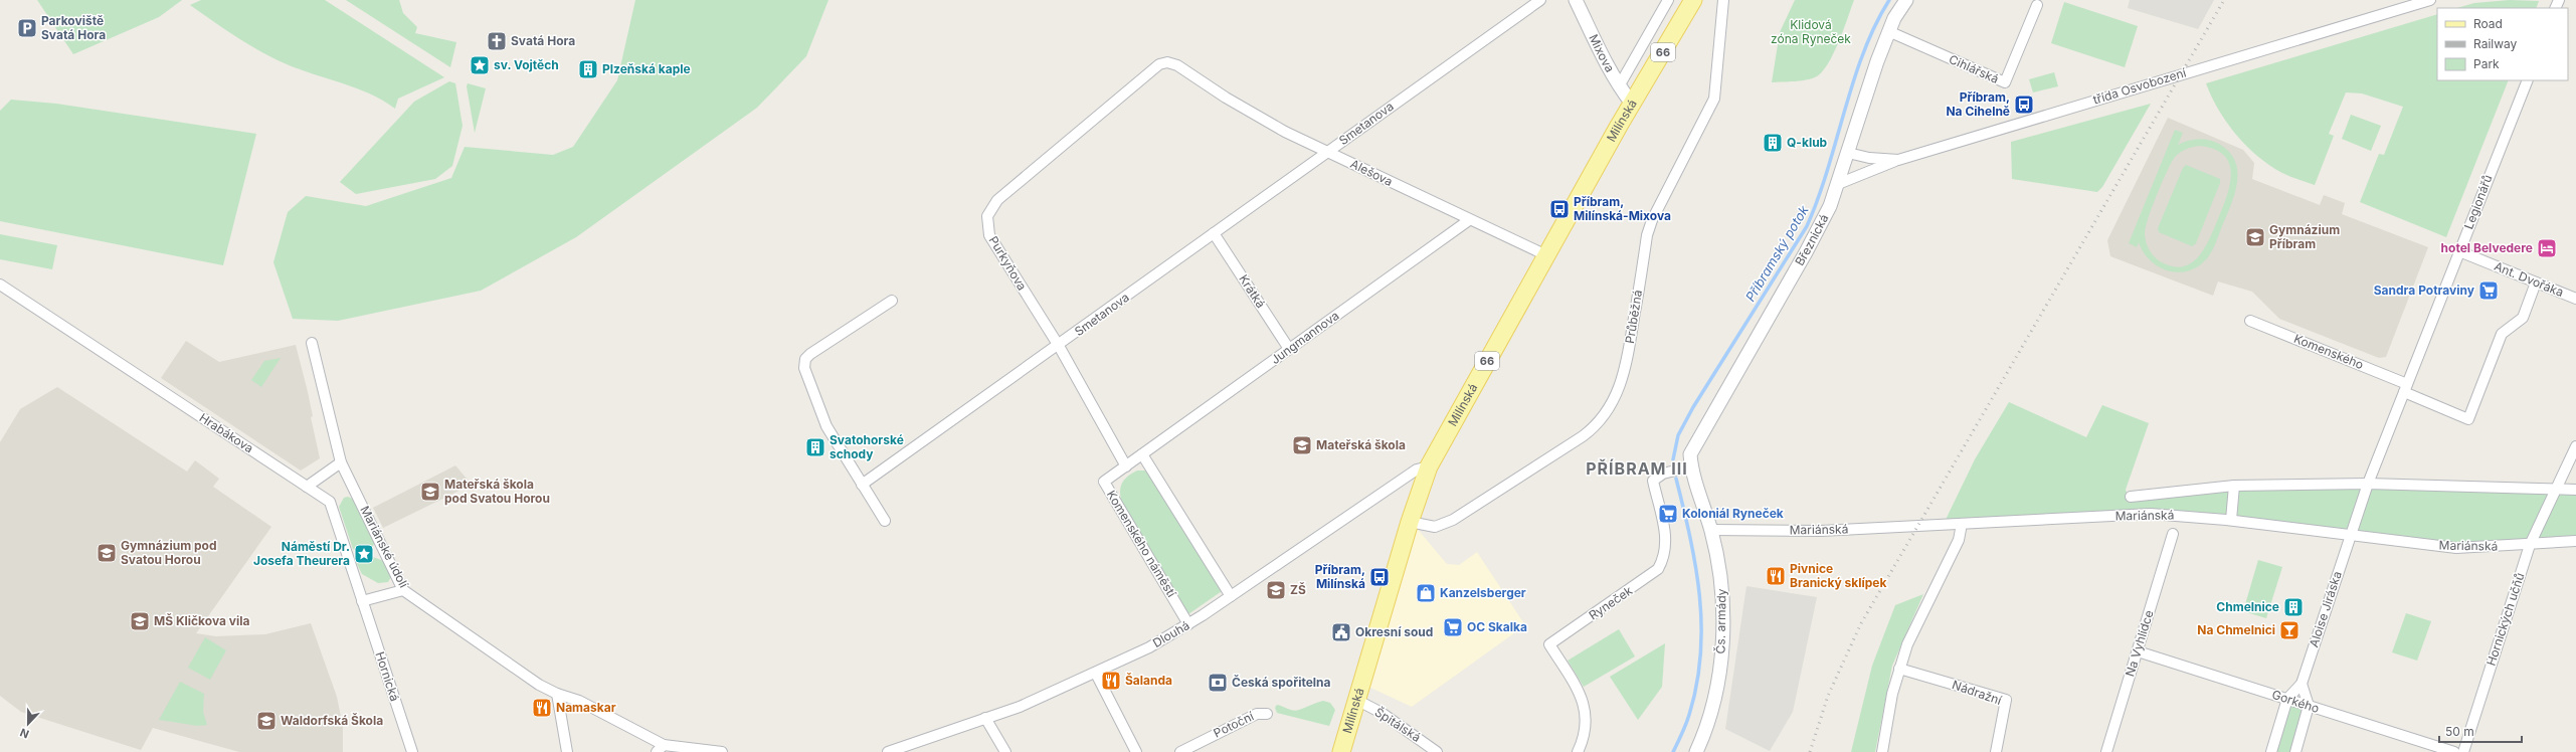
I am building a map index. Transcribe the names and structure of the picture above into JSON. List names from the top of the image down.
{
  "streets": {
    "main road": ["66", "Milínská"],
    "street": [
      "Mixova",
      "Cihlářská",
      "třída Osvobození",
      "Smetanova",
      "Alešova",
      "Legionářů",
      "Březnická",
      "Purkyňova",
      "Ant. Dvořáka",
      "Krátká",
      "Průběžná",
      "Jungmannova",
      "Komenského",
      "Hrabákova",
      "Mariánská",
      "Komenského náměstí",
      "Mariánské údolí",
      "Ryneček",
      "Aloise Jiráska",
      "Hornických učňů",
      "Čs. armády",
      "Dlouhá",
      "Na Vyhlídce",
      "Hornická",
      "Nádražní",
      "Gorkého",
      "Potoční",
      "Špitálská"
    ]
  },
  "crossings": [
    ["Mixova", "Milínská"],
    ["Cihlářská", "Březnická"],
    ["třída Osvobození", "Březnická"],
    ["Milínská", "Alešova"],
    ["Milínská", "Průběžná"],
    ["Milínská", "Dlouhá"],
    ["Milínská", "Špitálská"],
    ["Smetanova", "Alešova"],
    ["Smetanova", "Purkyňova"],
    ["Smetanova", "Krátká"],
    ["Alešova", "Purkyňova"],
    ["Alešova", "Jungmannova"],
    ["Legionářů", "Ant. Dvořáka"],
    ["Legionářů", "Komenského"],
    ["Legionářů", "Mariánská"],
    ["Legionářů", "Aloise Jiráska"],
    ["Březnická", "Ryneček"],
    ["Březnická", "Čs. armády"],
    ["Purkyňova", "Komenského náměstí"],
    ["Krátká", "Jungmannova"],
    ["Jungmannova", "Komenského náměstí"],
    ["Hrabákova", "Hornická"],
    ["Mariánská", "Aloise Jiráska"],
    ["Mariánská", "Hornických učňů"],
    ["Mariánská", "Čs. armády"],
    ["Komenského náměstí", "Dlouhá"],
    ["Ryneček", "Čs. armády"],
    ["Aloise Jiráska", "Gorkého"],
    ["Na Vyhlídce", "Gorkého"]
  ],
  "districts": ["PŘÍBRAM III"],
  "water": ["Příbramský potok"],
  "parks": ["Klidová zóna Ryneček"],
  "places": {
    "parking": ["Parkoviště Svatá Hora"],
    "church": ["Svatá Hora"],
    "place": ["sv. Vojtěch", "Náměstí Dr. Josefa Theurera"],
    "building": [
      "Plzeňská kaple",
      "Q-klub",
      "Svatohorské schody",
      "Chmelnice"
    ],
    "bus stop": ["Příbram, Na Cihelně", "Příbram, Milínská-Mixova", "Příbram, Milínská"],
    "school or university": [
      "Gymnázium Příbram",
      "Mateřská škola",
      "Mateřská škola pod Svatou Horou",
      "Gymnázium pod Svatou Horou",
      "ZŠ",
      "MŠ Kličkova vila",
      "Waldorfská Škola"
    ],
    "hotel": ["hotel Belvedere"],
    "supermarket": ["Sandra Potraviny", "Koloniál Ryneček", "OC Skalka"],
    "restaurant": ["Pivnice Branický sklípek", "Šalanda", "Namaskar"],
    "shop": ["Kanzelsberger"],
    "bar": ["Na Chmelnici"],
    "public building": ["Okresní soud"],
    "bank": ["Česká spořitelna"]
  },
  "legend": ["Road", "Railway", "Park"],
  "scale_bar": "50 m",
  "north": "bottom"
}
